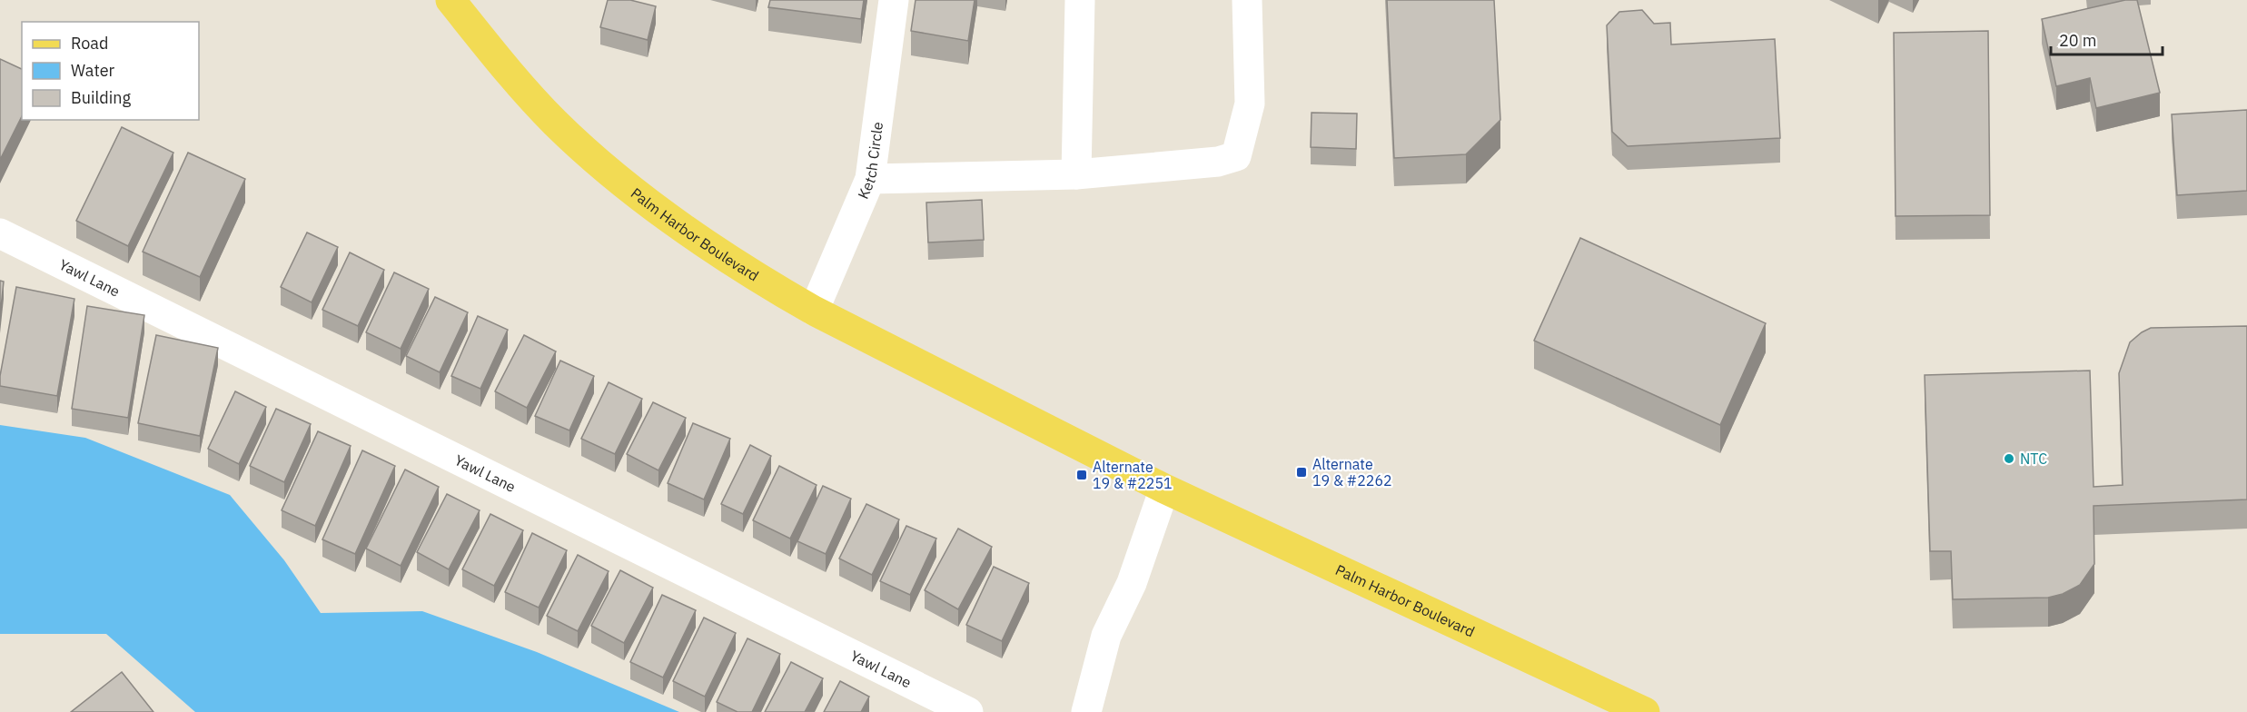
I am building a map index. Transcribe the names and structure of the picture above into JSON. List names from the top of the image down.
{
  "streets": {
    "main road": ["Palm Harbor Boulevard"],
    "street": ["Ketch Circle", "Yawl Lane"]
  },
  "crossings": [
    ["Ketch Circle", "Palm Harbor Boulevard"]
  ],
  "places": {
    "other": ["NTC"],
    "transit": ["Alternate 19 & #2262", "Alternate 19 & #2251"]
  },
  "legend": ["Road", "Water", "Building"],
  "scale_bar": "20 m"
}
